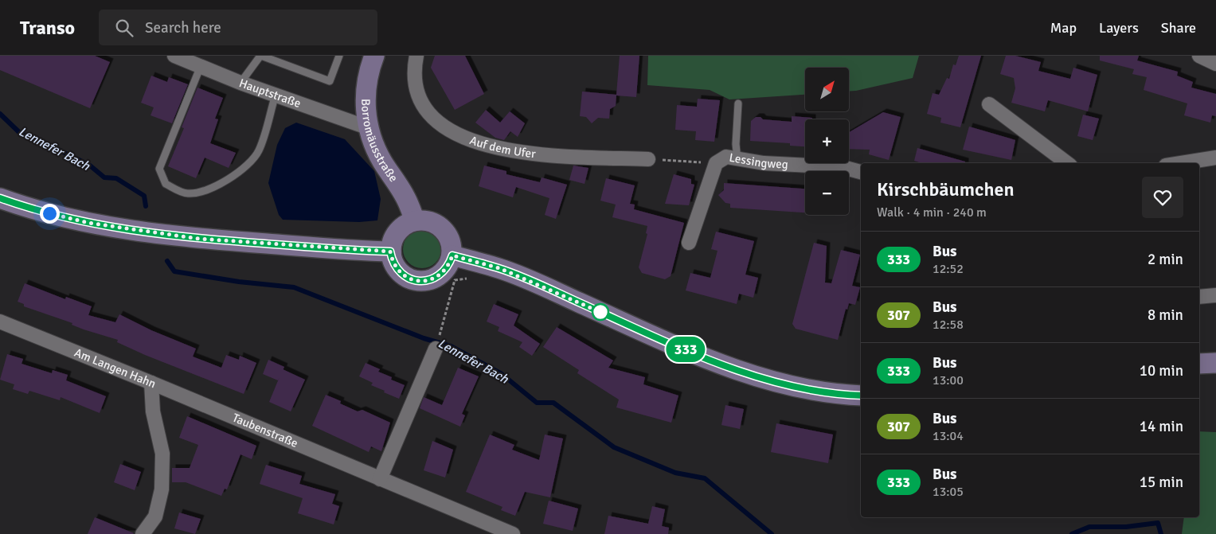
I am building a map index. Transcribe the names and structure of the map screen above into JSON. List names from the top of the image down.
{
  "streets": {
    "main road": ["Borromäusstraße"],
    "street": [
      "Hauptstraße",
      "Auf dem Ufer",
      "Lessingweg",
      "Am Langen Hahn",
      "Taubenstraße"
    ]
  },
  "crossings": [
    ["Hauptstraße", "Borromäusstraße"],
    ["Am Langen Hahn", "Taubenstraße"]
  ],
  "water": ["Lennefer Bach"],
  "lines": ["bus line 333"],
  "north": "top right",
  "page": {
    "header": "Transo",
    "search": "Search here",
    "nav": ["Map", "Layers", "Share"],
    "on_map": "333",
    "map_buttons": ["+", "−"],
    "heading": ["Kirschbäumchen", "Walk · 4 min · 240 m"],
    "list": [
      {
        "mark": "333",
        "name": "Bus",
        "note": "12:52",
        "value": "2 min"
      },
      {
        "mark": "307",
        "name": "Bus",
        "note": "12:58",
        "value": "8 min"
      },
      {
        "mark": "333",
        "name": "Bus",
        "note": "13:00",
        "value": "10 min"
      },
      {
        "mark": "307",
        "name": "Bus",
        "note": "13:04",
        "value": "14 min"
      },
      {
        "mark": "333",
        "name": "Bus",
        "note": "13:05",
        "value": "15 min"
      }
    ]
  }
}
